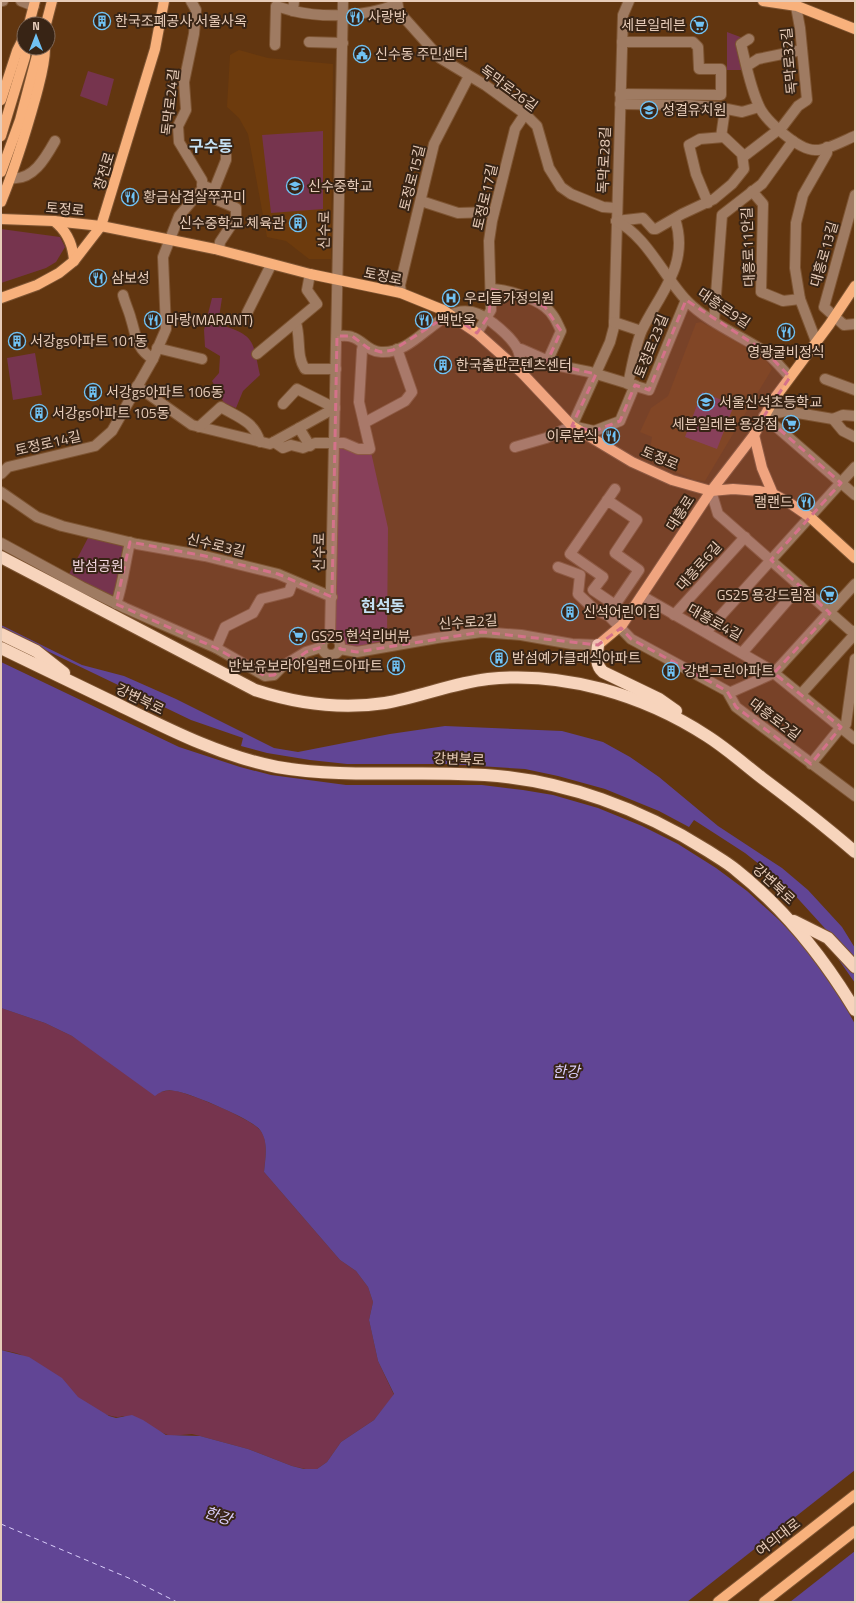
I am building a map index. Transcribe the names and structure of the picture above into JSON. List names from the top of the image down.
{
  "streets": {
    "highway": ["강변북로"],
    "main road": [
      "창전로",
      "토정로",
      "대흥로",
      "여의대로"
    ],
    "street": [
      "독막로32길",
      "독막로26길",
      "독막로24길",
      "독막로28길",
      "토정로15길",
      "토정로17길",
      "신수로",
      "대흥로11안길",
      "대흥로13길",
      "대흥로9길",
      "토정로23길",
      "토정로14길",
      "신수로3길",
      "대흥로6길",
      "신수로2길",
      "대흥로4길",
      "대흥로2길"
    ]
  },
  "crossings": [
    ["독막로26길", "독막로28길"],
    ["독막로26길", "토정로15길"],
    ["독막로26길", "토정로17길"],
    ["독막로28길", "토정로"],
    ["독막로28길", "대흥로9길"],
    ["독막로28길", "토정로23길"],
    ["창전로", "토정로"],
    ["토정로15길", "토정로"],
    ["토정로17길", "토정로"],
    ["토정로", "신수로"],
    ["토정로", "토정로23길"],
    ["토정로", "토정로14길"],
    ["토정로", "대흥로"],
    ["신수로", "신수로3길"],
    ["신수로", "신수로2길"],
    ["대흥로13길", "대흥로"],
    ["대흥로9길", "토정로23길"],
    ["대흥로9길", "대흥로"],
    ["대흥로", "신수로2길"],
    ["대흥로", "대흥로4길"],
    ["대흥로", "대흥로2길"],
    ["대흥로6길", "대흥로4길"]
  ],
  "districts": ["구수동", "현석동"],
  "water": ["한강"],
  "parks": ["밤섬공원"],
  "places": {
    "restaurant": [
      "사랑방",
      "황금삼겹살쭈꾸미",
      "삼보성",
      "마랑(MARANT)",
      "백반옥",
      "영광굴비정식",
      "이루분식",
      "램랜드"
    ],
    "building": [
      "한국조폐공사 서울사옥",
      "신수중학교 체육관",
      "서강gs아파트 101동",
      "한국출판콘텐츠센터",
      "서강gs아파트 106동",
      "서강gs아파트 105동",
      "신석어린이집",
      "밤섬예가클래식아파트",
      "반보유보라아일랜드아파트",
      "강변그린아파트"
    ],
    "supermarket": [
      "세븐일레븐",
      "세븐일레븐 용강점",
      "GS25 용강드림점",
      "GS25 현석리버뷰"
    ],
    "public building": ["신수동 주민센터"],
    "school or university": ["성결유치원", "신수중학교", "서울신석초등학교"],
    "hospital": ["우리들가정의원"]
  },
  "north": "top"
}
